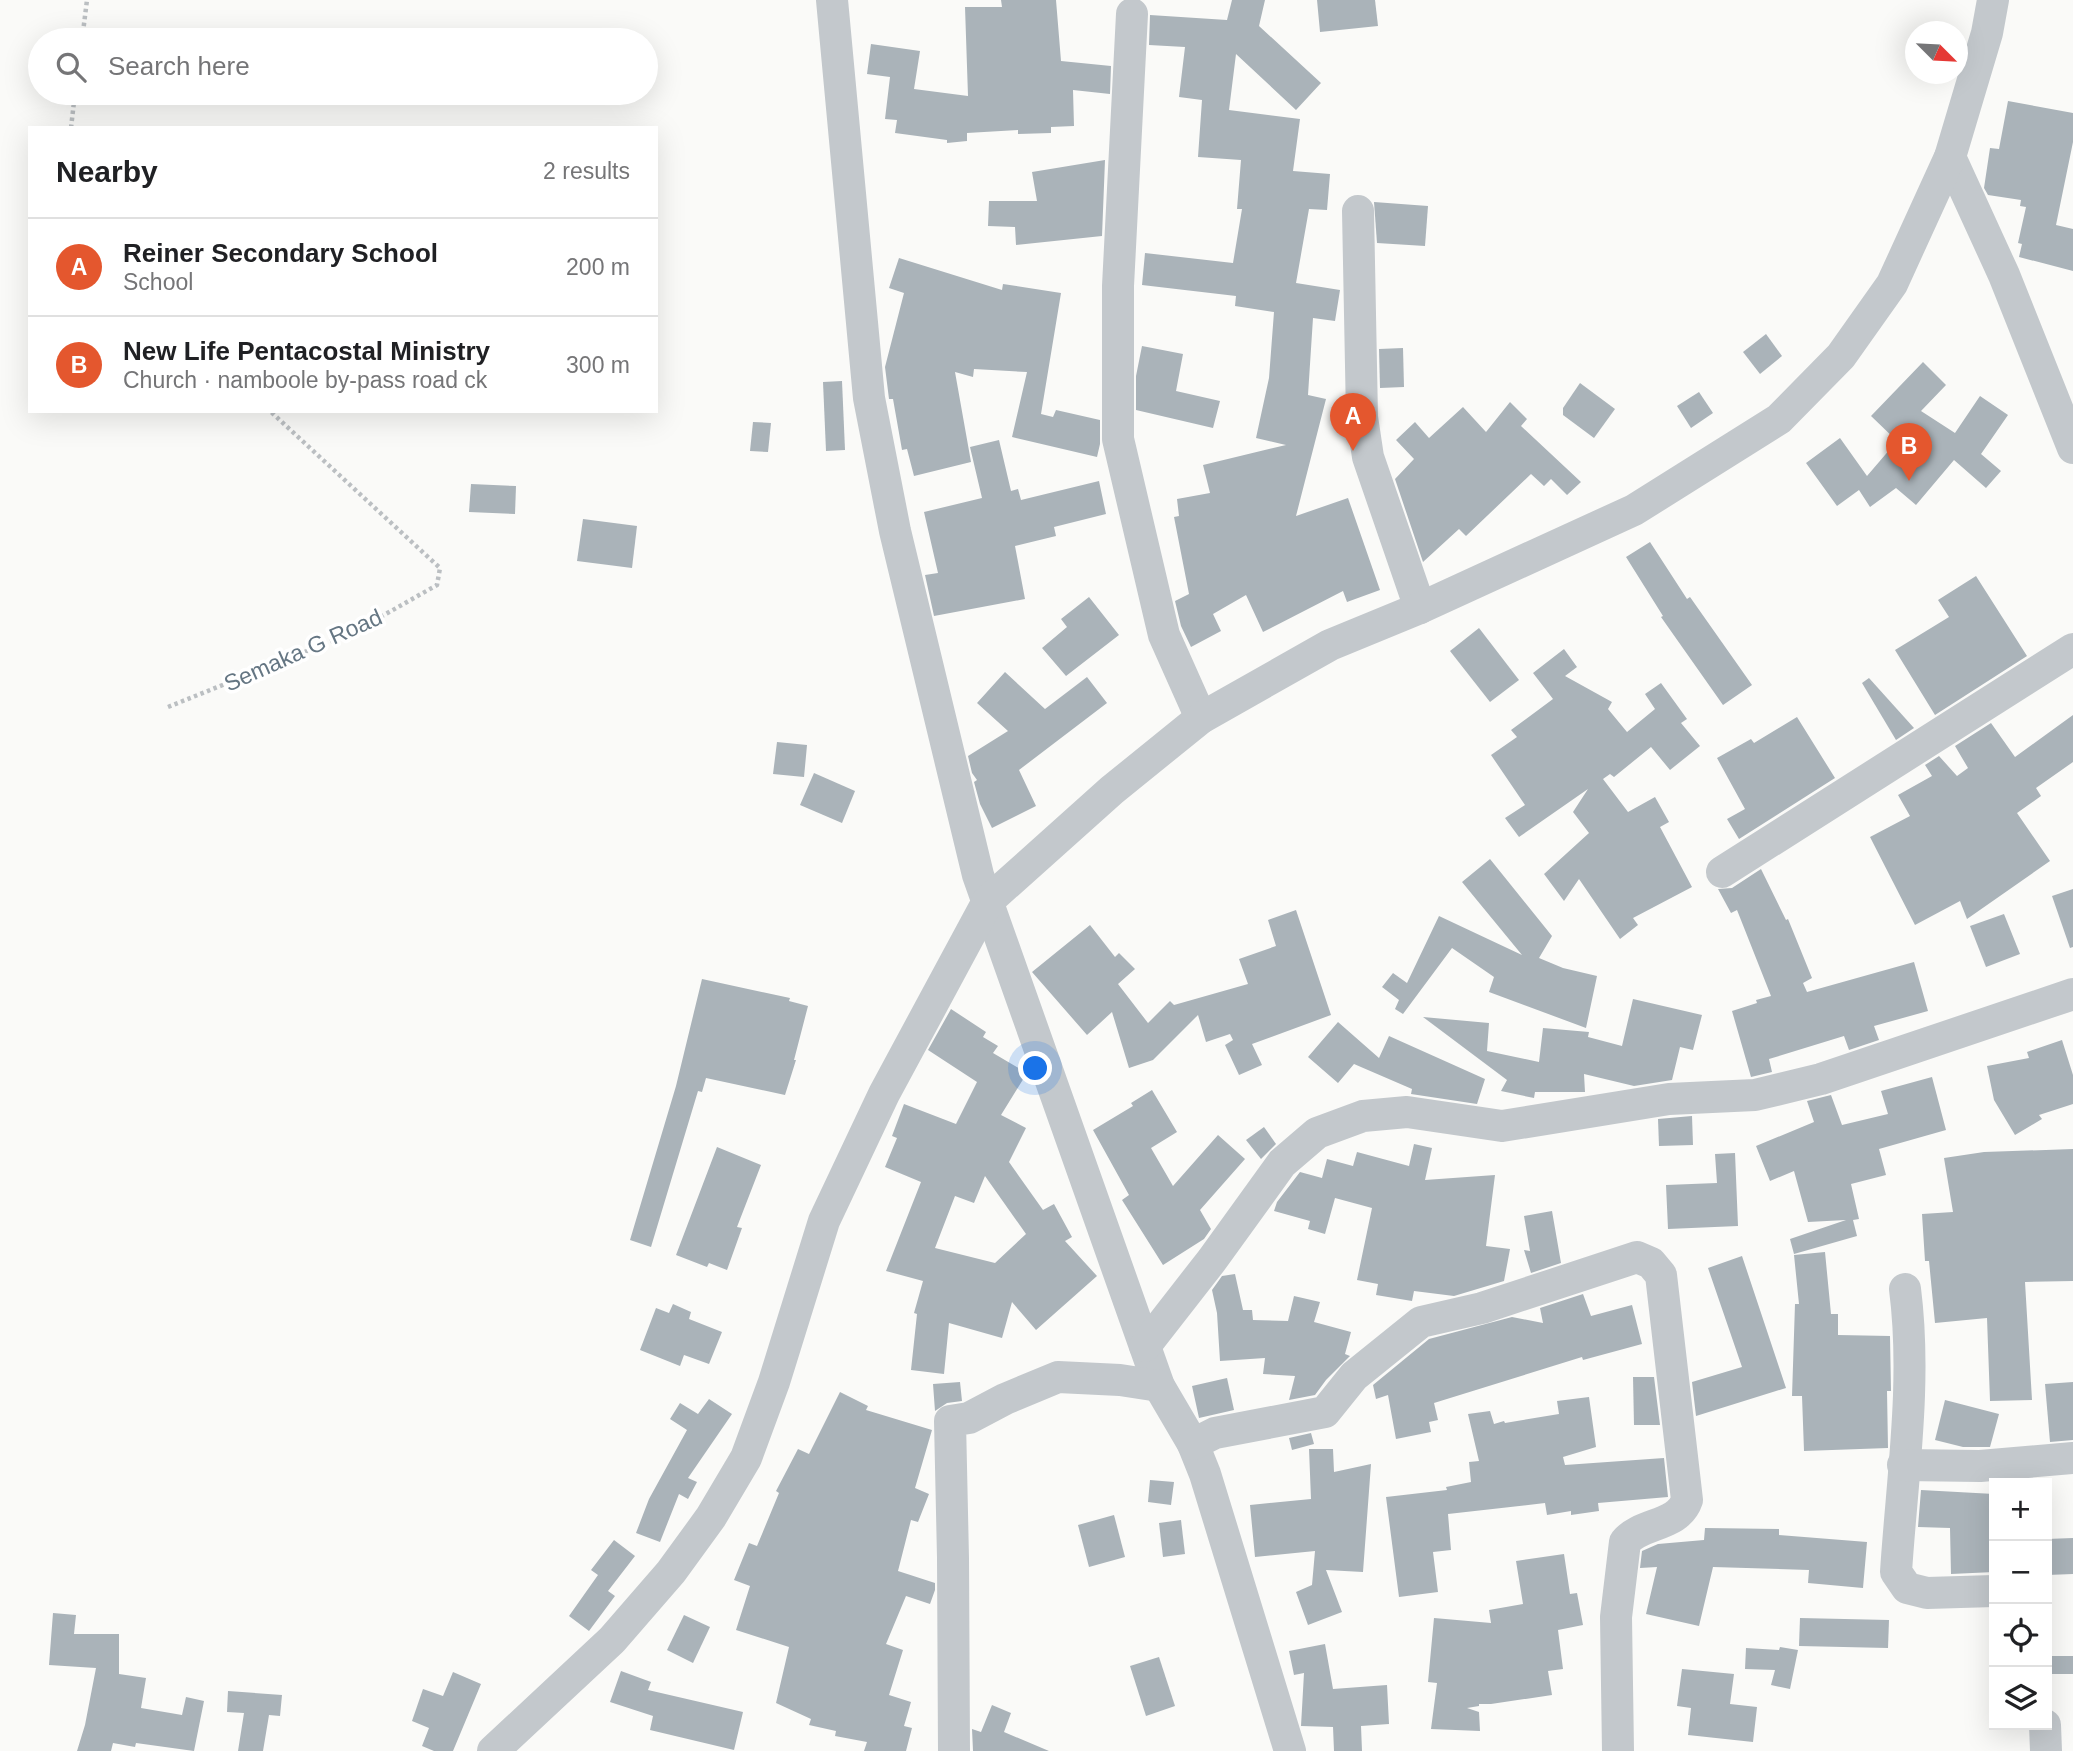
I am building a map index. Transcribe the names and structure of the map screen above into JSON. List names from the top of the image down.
{
  "streets": {
    "path": ["Semaka G Road"]
  },
  "north": "bottom right",
  "page": {
    "search": "Search here",
    "heading": ["Nearby", "2 results"],
    "list": [
      {
        "mark": "A",
        "name": "Reiner Secondary School",
        "note": "School",
        "value": "200 m"
      },
      {
        "mark": "B",
        "name": "New Life Pentacostal Ministry",
        "note": "Church · namboole by-pass road ck",
        "value": "300 m"
      }
    ],
    "pins": ["A", "B"],
    "map_buttons": ["+", "−"]
  }
}
